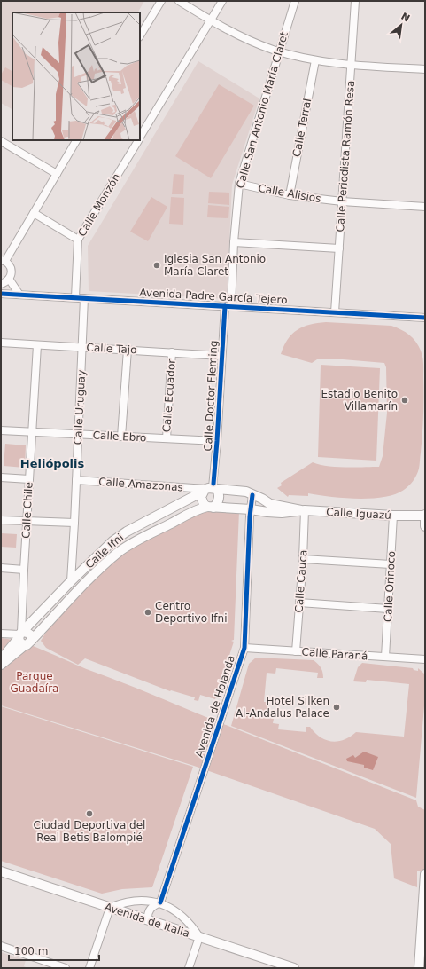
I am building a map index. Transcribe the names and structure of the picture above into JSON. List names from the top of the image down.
{
  "streets": {
    "main road": ["Calle Iguazú", "Calle Ifni", "Avenida de Italia"],
    "street": [
      "Calle San Antonio María Claret",
      "Calle Terral",
      "Calle Periodista Ramón Resa",
      "Calle Alisios",
      "Calle Monzón",
      "Avenida Padre García Tejero",
      "Calle Tajo",
      "Calle Ecuador",
      "Calle Doctor Fleming",
      "Calle Uruguay",
      "Calle Ebro",
      "Calle Amazonas",
      "Calle Chile",
      "Calle Cauca",
      "Calle Orinoco",
      "Calle Paraná",
      "Avenida de Holanda"
    ]
  },
  "crossings": [
    ["Calle San Antonio María Claret", "Calle Alisios"],
    ["Calle San Antonio María Claret", "Avenida Padre García Tejero"],
    ["Calle San Antonio María Claret", "Calle Doctor Fleming"],
    ["Calle Terral", "Calle Alisios"],
    ["Calle Periodista Ramón Resa", "Calle Alisios"],
    ["Calle Periodista Ramón Resa", "Avenida Padre García Tejero"],
    ["Calle Monzón", "Avenida Padre García Tejero"],
    ["Avenida Padre García Tejero", "Calle Doctor Fleming"],
    ["Avenida Padre García Tejero", "Calle Uruguay"],
    ["Calle Tajo", "Calle Ecuador"],
    ["Calle Tajo", "Calle Doctor Fleming"],
    ["Calle Tajo", "Calle Uruguay"],
    ["Calle Tajo", "Calle Chile"],
    ["Calle Ecuador", "Calle Ebro"],
    ["Calle Doctor Fleming", "Calle Ebro"],
    ["Calle Doctor Fleming", "Calle Amazonas"],
    ["Calle Doctor Fleming", "Calle Iguazú"],
    ["Calle Doctor Fleming", "Calle Ifni"],
    ["Calle Uruguay", "Calle Ebro"],
    ["Calle Uruguay", "Calle Amazonas"],
    ["Calle Uruguay", "Calle Ifni"],
    ["Calle Ebro", "Calle Chile"],
    ["Calle Amazonas", "Calle Iguazú"],
    ["Calle Amazonas", "Calle Ifni"],
    ["Calle Chile", "Calle Ifni"],
    ["Calle Iguazú", "Calle Ifni"],
    ["Calle Iguazú", "Calle Cauca"],
    ["Calle Iguazú", "Calle Orinoco"],
    ["Calle Iguazú", "Avenida de Holanda"],
    ["Calle Cauca", "Calle Paraná"],
    ["Calle Orinoco", "Calle Paraná"],
    ["Calle Paraná", "Avenida de Holanda"]
  ],
  "districts": ["Heliópolis"],
  "parks": ["Parque Guadaíra"],
  "places": [
    "Iglesia San Antonio María Claret",
    "Estadio Benito Villamarín",
    "Centro Deportivo Ifni",
    "Hotel Silken Al-Andalus Palace",
    "Ciudad Deportiva del Real Betis Balompié"
  ],
  "scale_bar": "100 m",
  "north": "top right"
}
